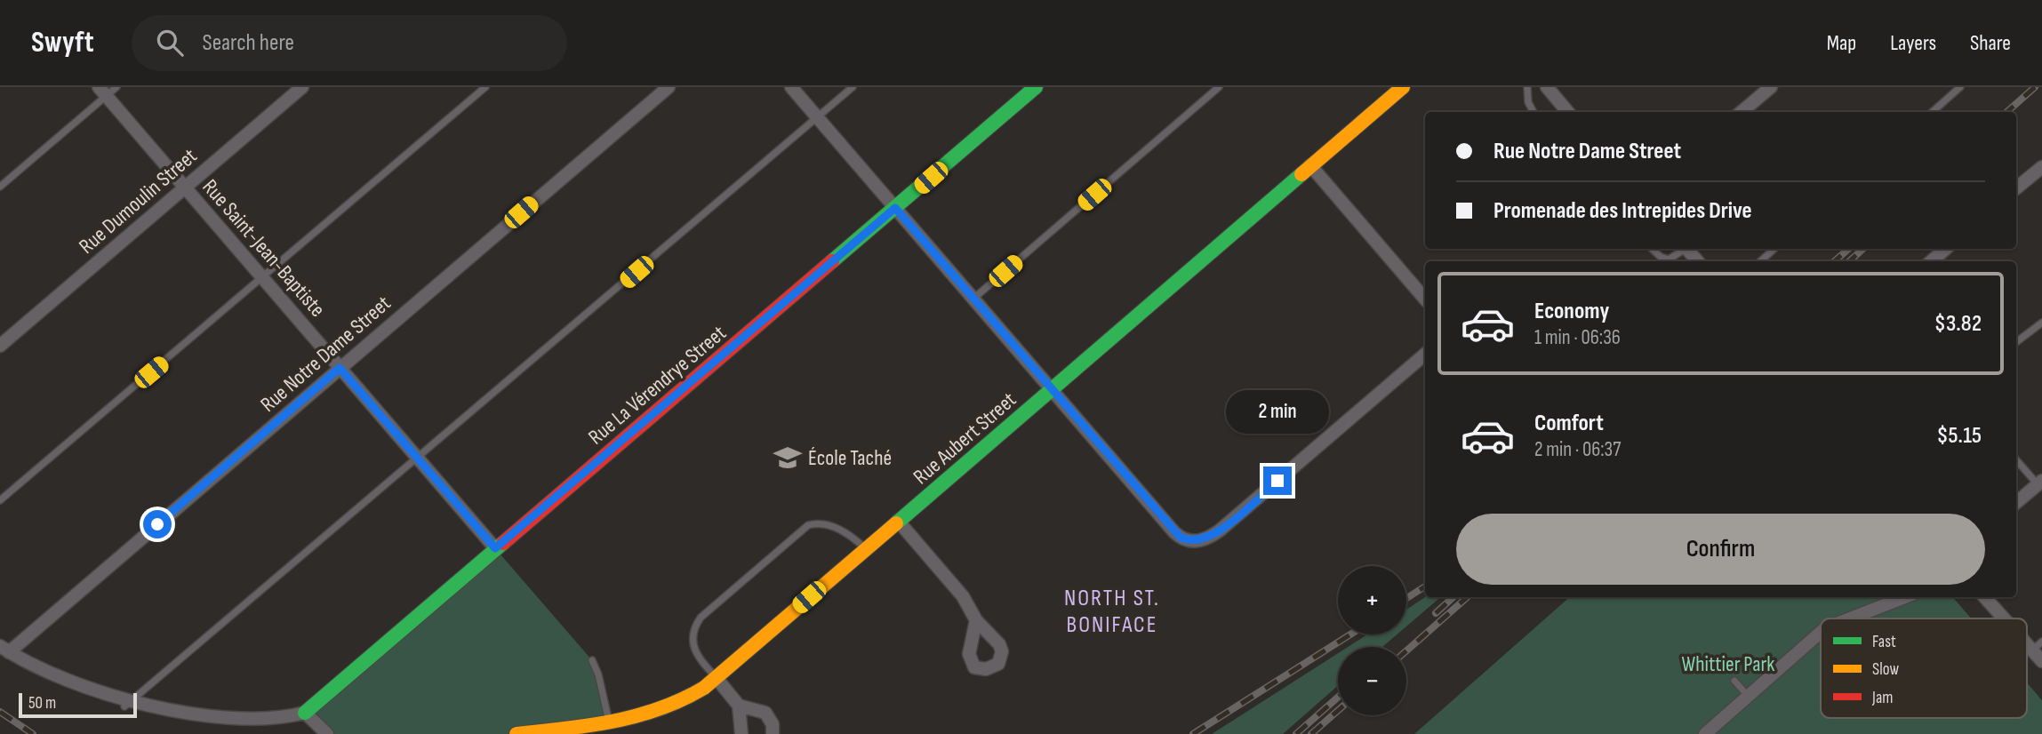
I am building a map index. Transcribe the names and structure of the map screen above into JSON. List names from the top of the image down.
{
  "streets": {
    "street": [
      "Rue Dumoulin Street",
      "Rue Saint-Jean-Baptiste",
      "Rue Notre Dame Street",
      "Rue La Vérendrye Street",
      "Rue Aubert Street"
    ]
  },
  "crossings": [
    ["Rue Dumoulin Street", "Rue Saint-Jean-Baptiste"],
    ["Rue Saint-Jean-Baptiste", "Rue Notre Dame Street"],
    ["Rue Saint-Jean-Baptiste", "Rue La Vérendrye Street"]
  ],
  "districts": ["NORTH ST. BONIFACE"],
  "parks": ["Whittier Park"],
  "places": {
    "school or university": ["École Taché"]
  },
  "legend": ["Fast", "Slow", "Jam"],
  "scale_bar": "50 m",
  "page": {
    "header": "Swyft",
    "search": "Search here",
    "nav": ["Map", "Layers", "Share"],
    "banner": ["Rue Notre Dame Street", "Promenade des Intrepides Drive"],
    "list": [
      {
        "name": "Economy",
        "note": "1 min · 06:36",
        "value": "$3.82"
      },
      {
        "name": "Comfort",
        "note": "2 min · 06:37",
        "value": "$5.15"
      }
    ],
    "bubble": "2 min",
    "buttons": "Confirm",
    "map_buttons": ["+", "−"],
    "scale": "50 m"
  }
}
